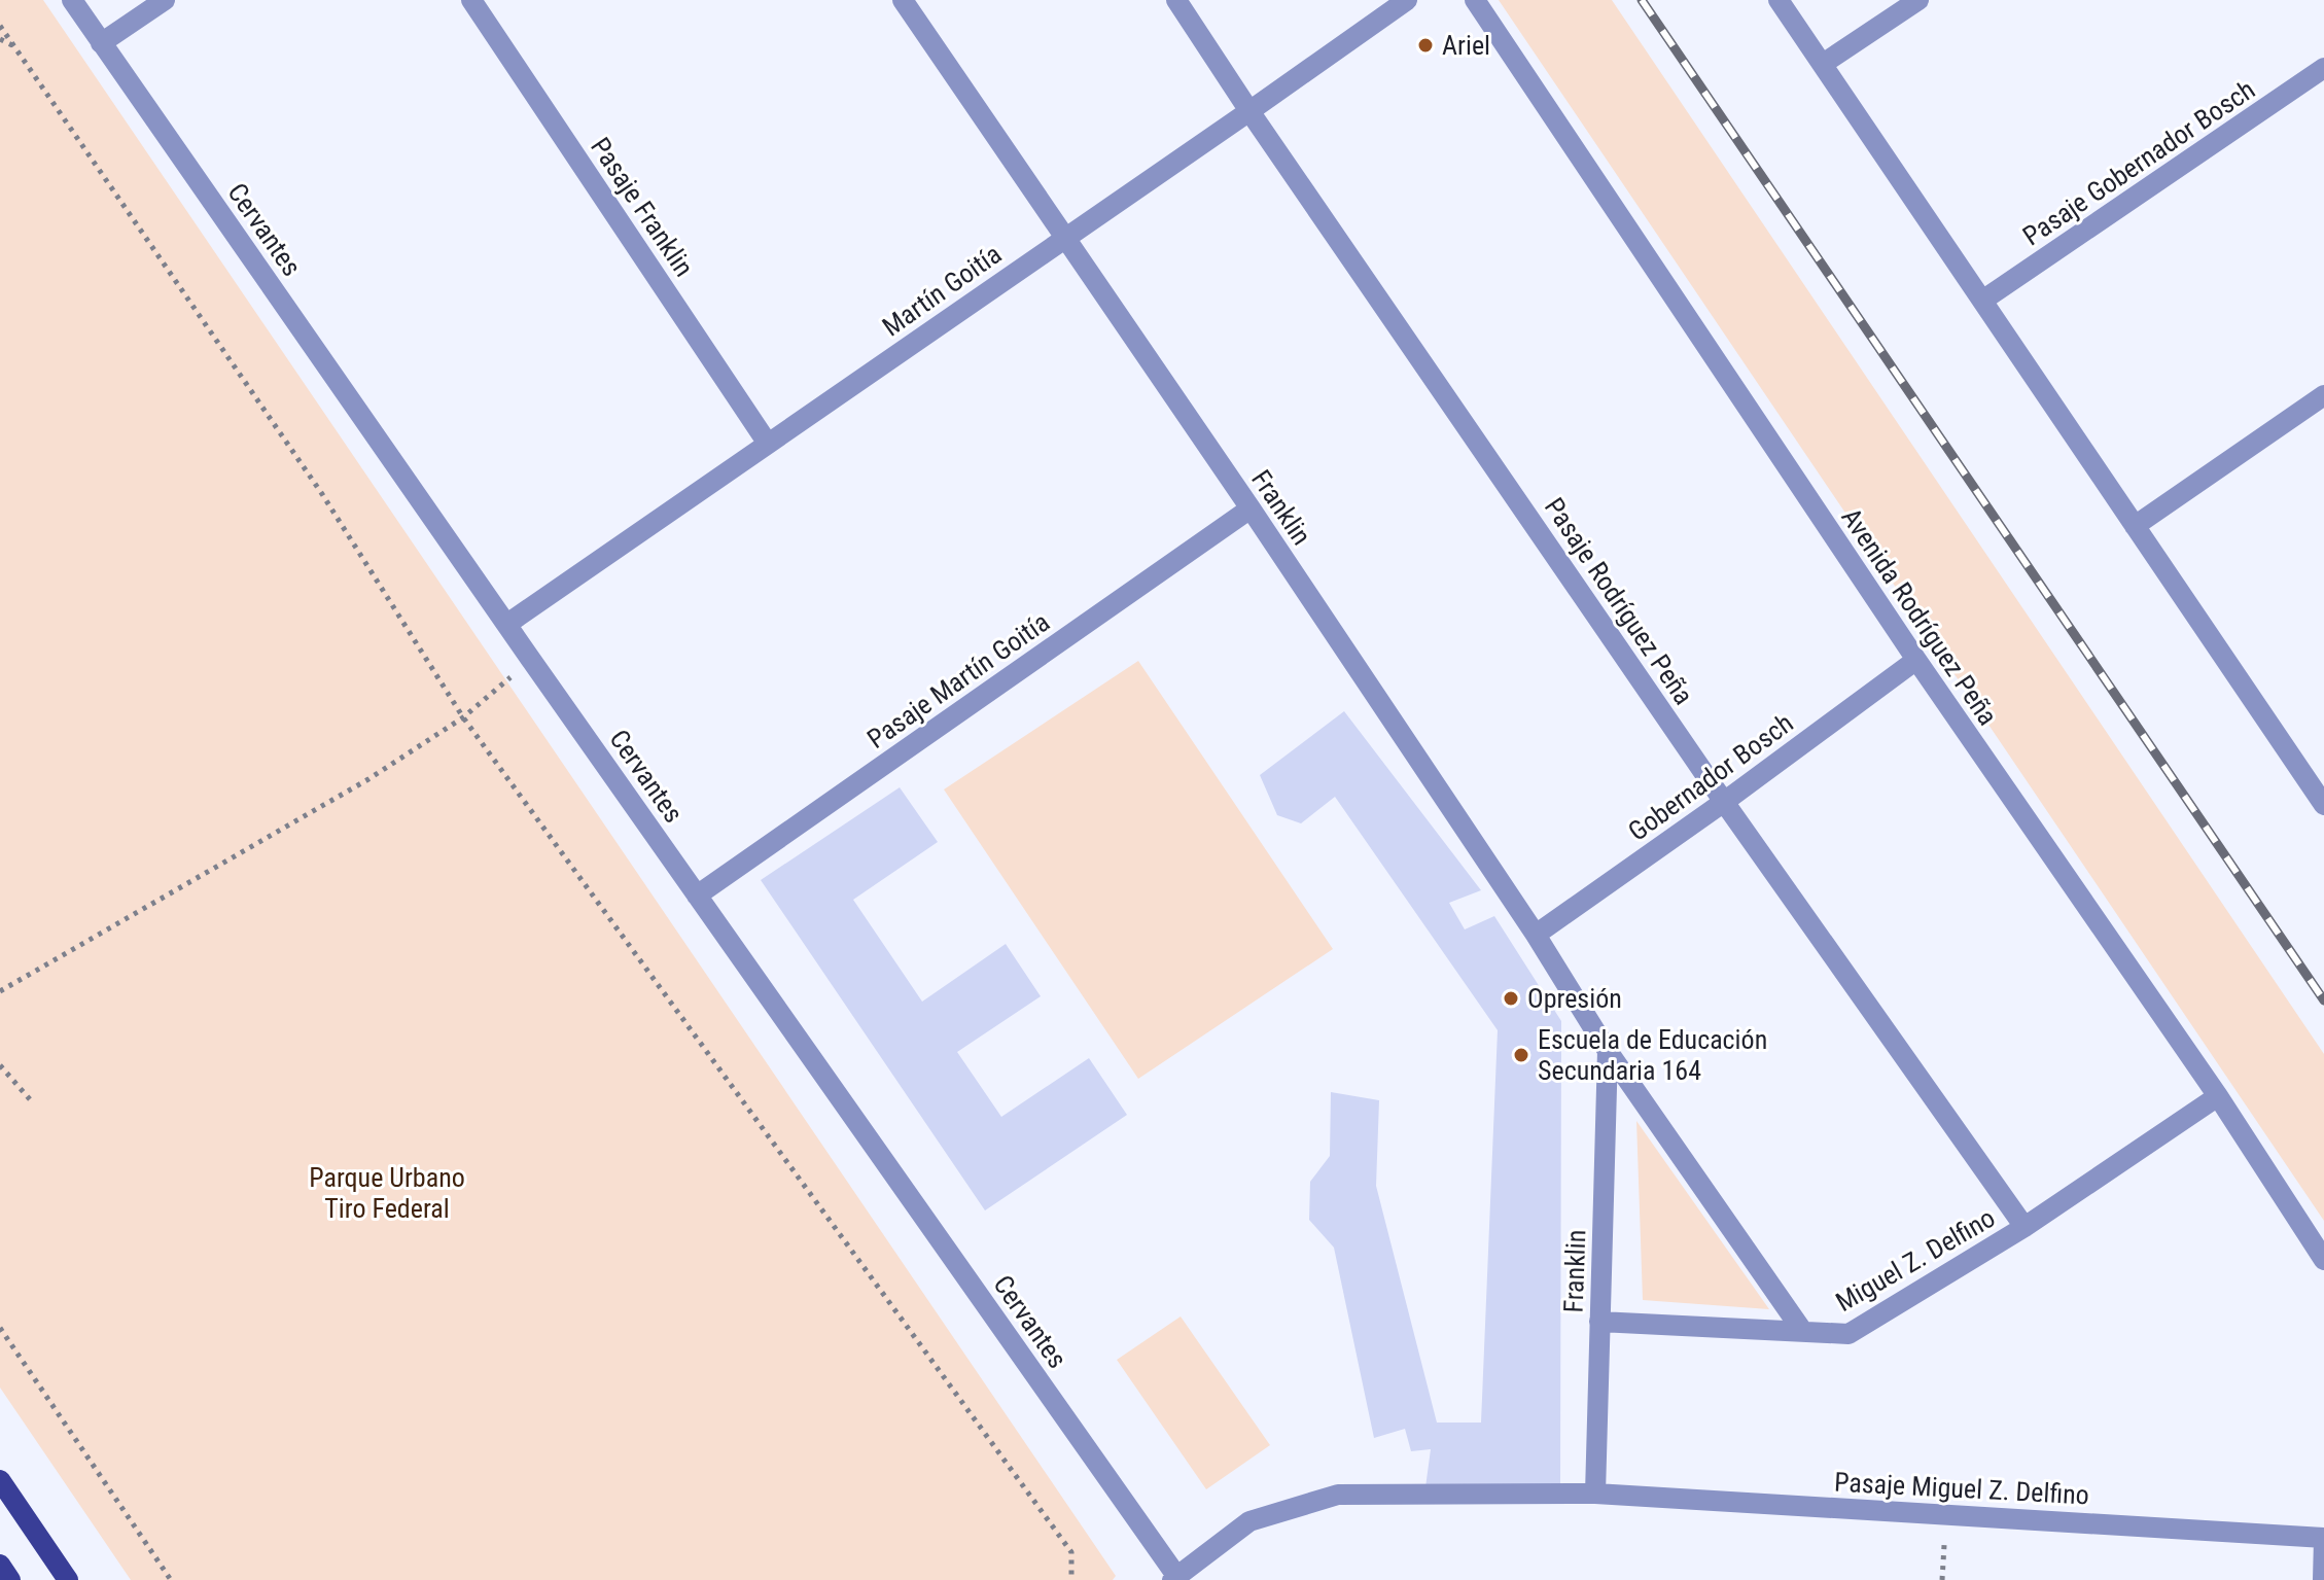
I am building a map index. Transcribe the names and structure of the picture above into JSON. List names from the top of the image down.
{
  "streets": {
    "street": [
      "Pasaje Gobernador Bosch",
      "Pasaje Franklin",
      "Cervantes",
      "Martín Goitía",
      "Franklin",
      "Pasaje Rodríguez Peña",
      "Avenida Rodríguez Peña",
      "Pasaje Martín Goitía",
      "Gobernador Bosch",
      "Miguel Z. Delfino",
      "Pasaje Miguel Z. Delfino"
    ]
  },
  "crossings": [
    ["Pasaje Franklin", "Martín Goitía"],
    ["Cervantes", "Martín Goitía"],
    ["Cervantes", "Pasaje Martín Goitía"],
    ["Martín Goitía", "Franklin"],
    ["Martín Goitía", "Pasaje Rodríguez Peña"],
    ["Franklin", "Pasaje Martín Goitía"],
    ["Franklin", "Gobernador Bosch"],
    ["Franklin", "Miguel Z. Delfino"],
    ["Franklin", "Pasaje Miguel Z. Delfino"],
    ["Pasaje Rodríguez Peña", "Gobernador Bosch"],
    ["Pasaje Rodríguez Peña", "Miguel Z. Delfino"],
    ["Avenida Rodríguez Peña", "Gobernador Bosch"],
    ["Avenida Rodríguez Peña", "Miguel Z. Delfino"]
  ],
  "parks": ["Parque Urbano Tiro Federal"],
  "places": ["Ariel", "Opresión", "Escuela de Educación Secundaria 164"]
}
